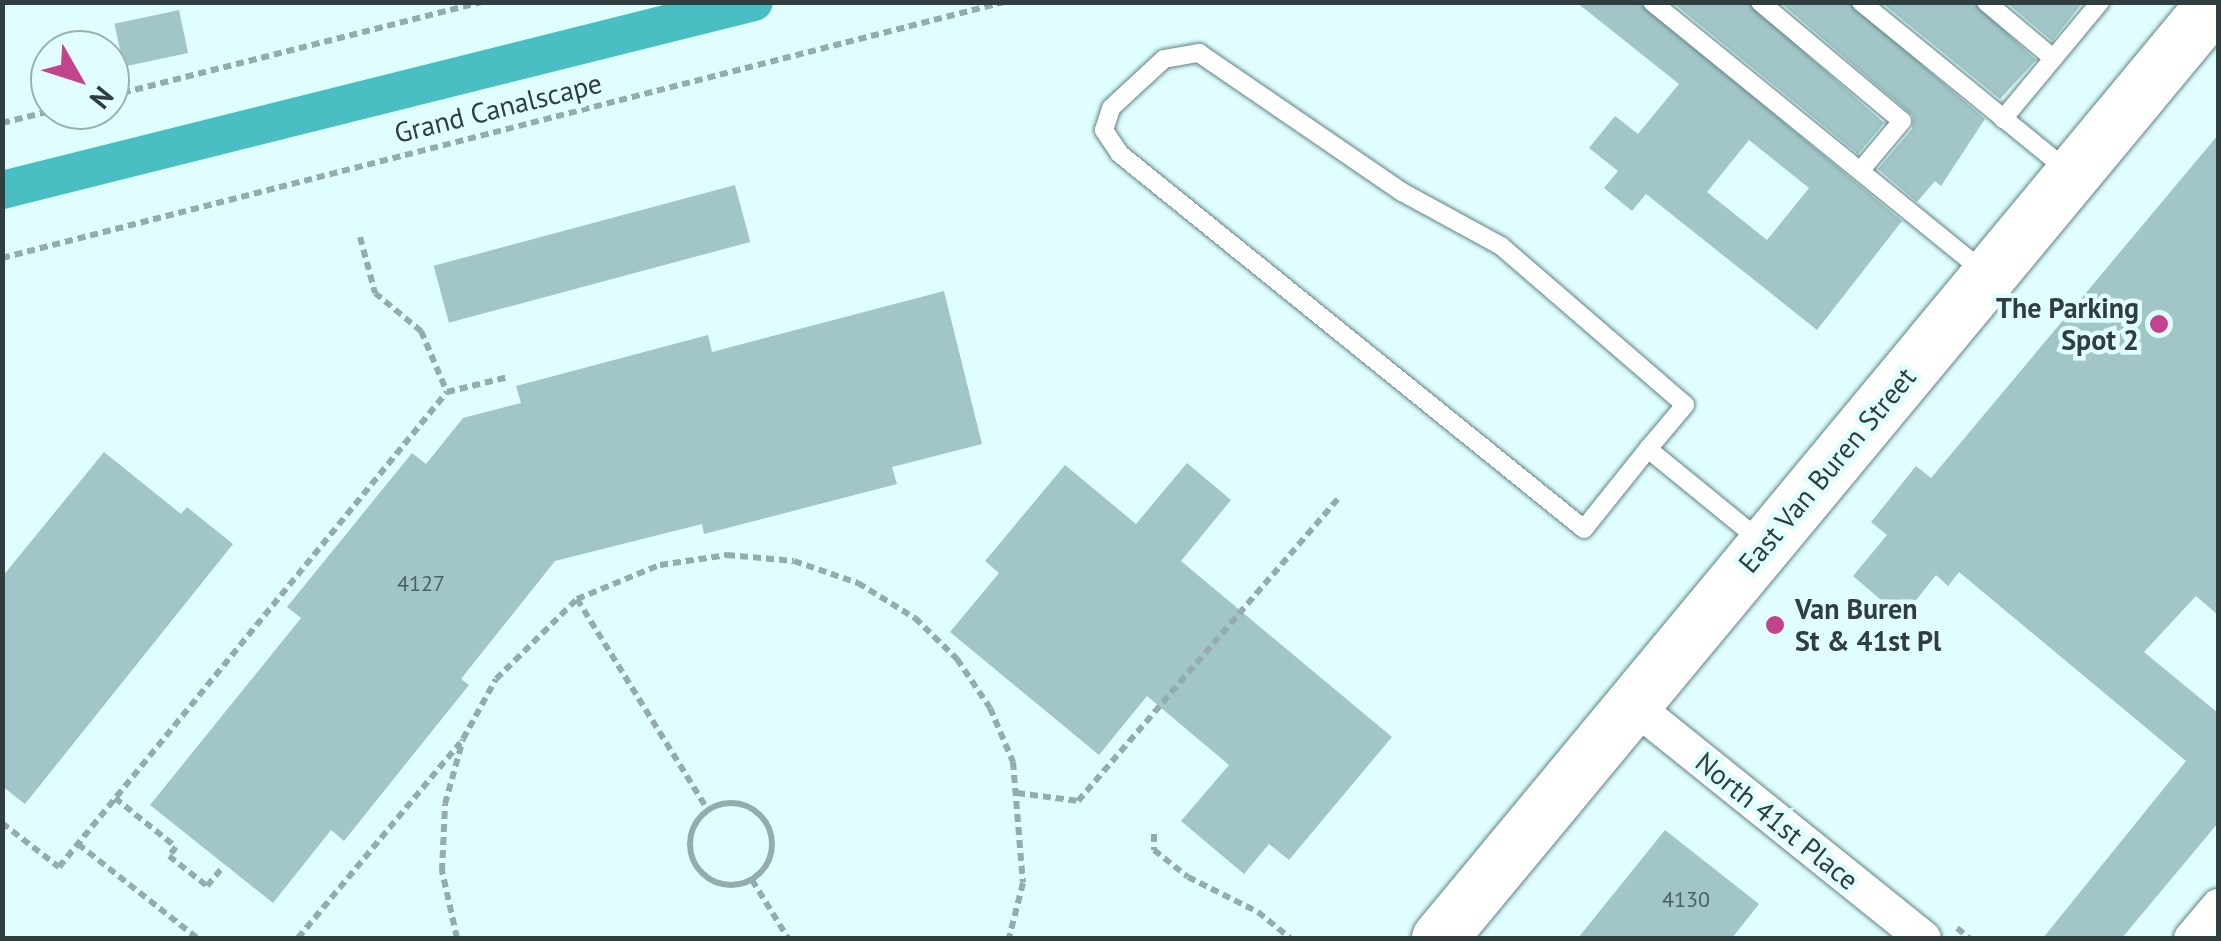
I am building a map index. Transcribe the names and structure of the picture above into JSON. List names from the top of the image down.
{
  "streets": {
    "main road": ["East Van Buren Street"],
    "street": ["North 41st Place"],
    "path": ["Grand Canalscape"]
  },
  "crossings": [
    ["East Van Buren Street", "North 41st Place"]
  ],
  "places": ["The Parking Spot 2", "Van Buren St & 41st Pl"],
  "house_numbers": ["4127", "4130"],
  "north": "bottom right"
}
